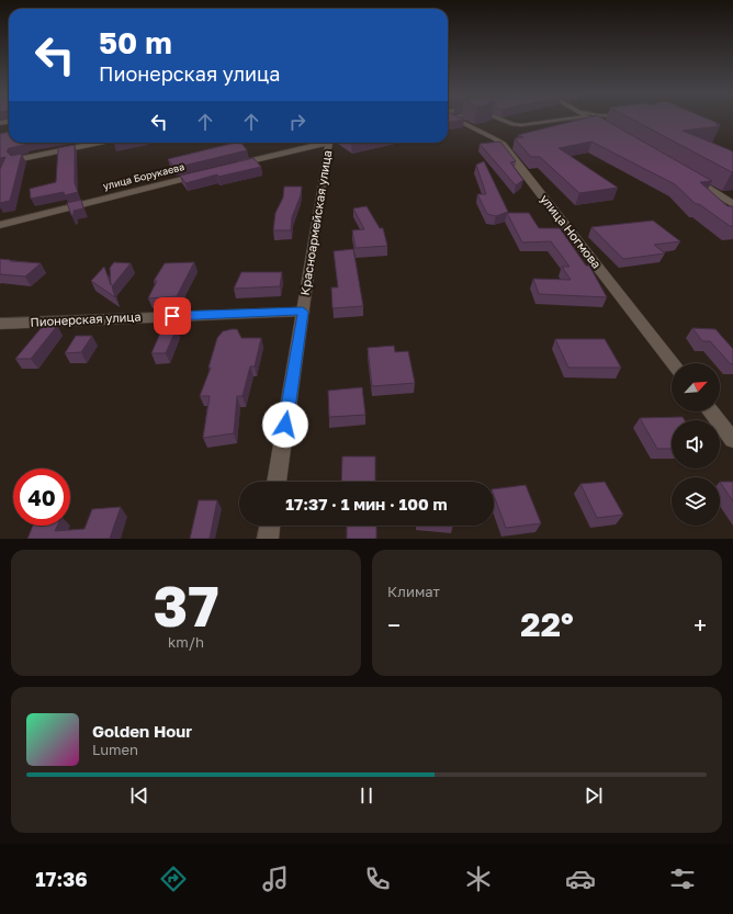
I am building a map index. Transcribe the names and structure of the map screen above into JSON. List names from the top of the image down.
{
  "streets": {
    "street": [
      "улица Борукаева",
      "Красноармейская улица",
      "улица Ногмова",
      "Пионерская улица"
    ]
  },
  "crossings": [
    ["Красноармейская улица", "Пионерская улица"]
  ],
  "north": "top right",
  "page": {
    "turn": ["50 m", "Пионерская улица"],
    "limit": "40",
    "trip": "17:37 · 1 мин · 100 m",
    "tile": [
      ["37", "km/h"],
      "Климат"
    ],
    "heat": ["−", "22°", "+"],
    "song": ["Golden Hour", "Lumen"],
    "tabs": "17:36"
  }
}
